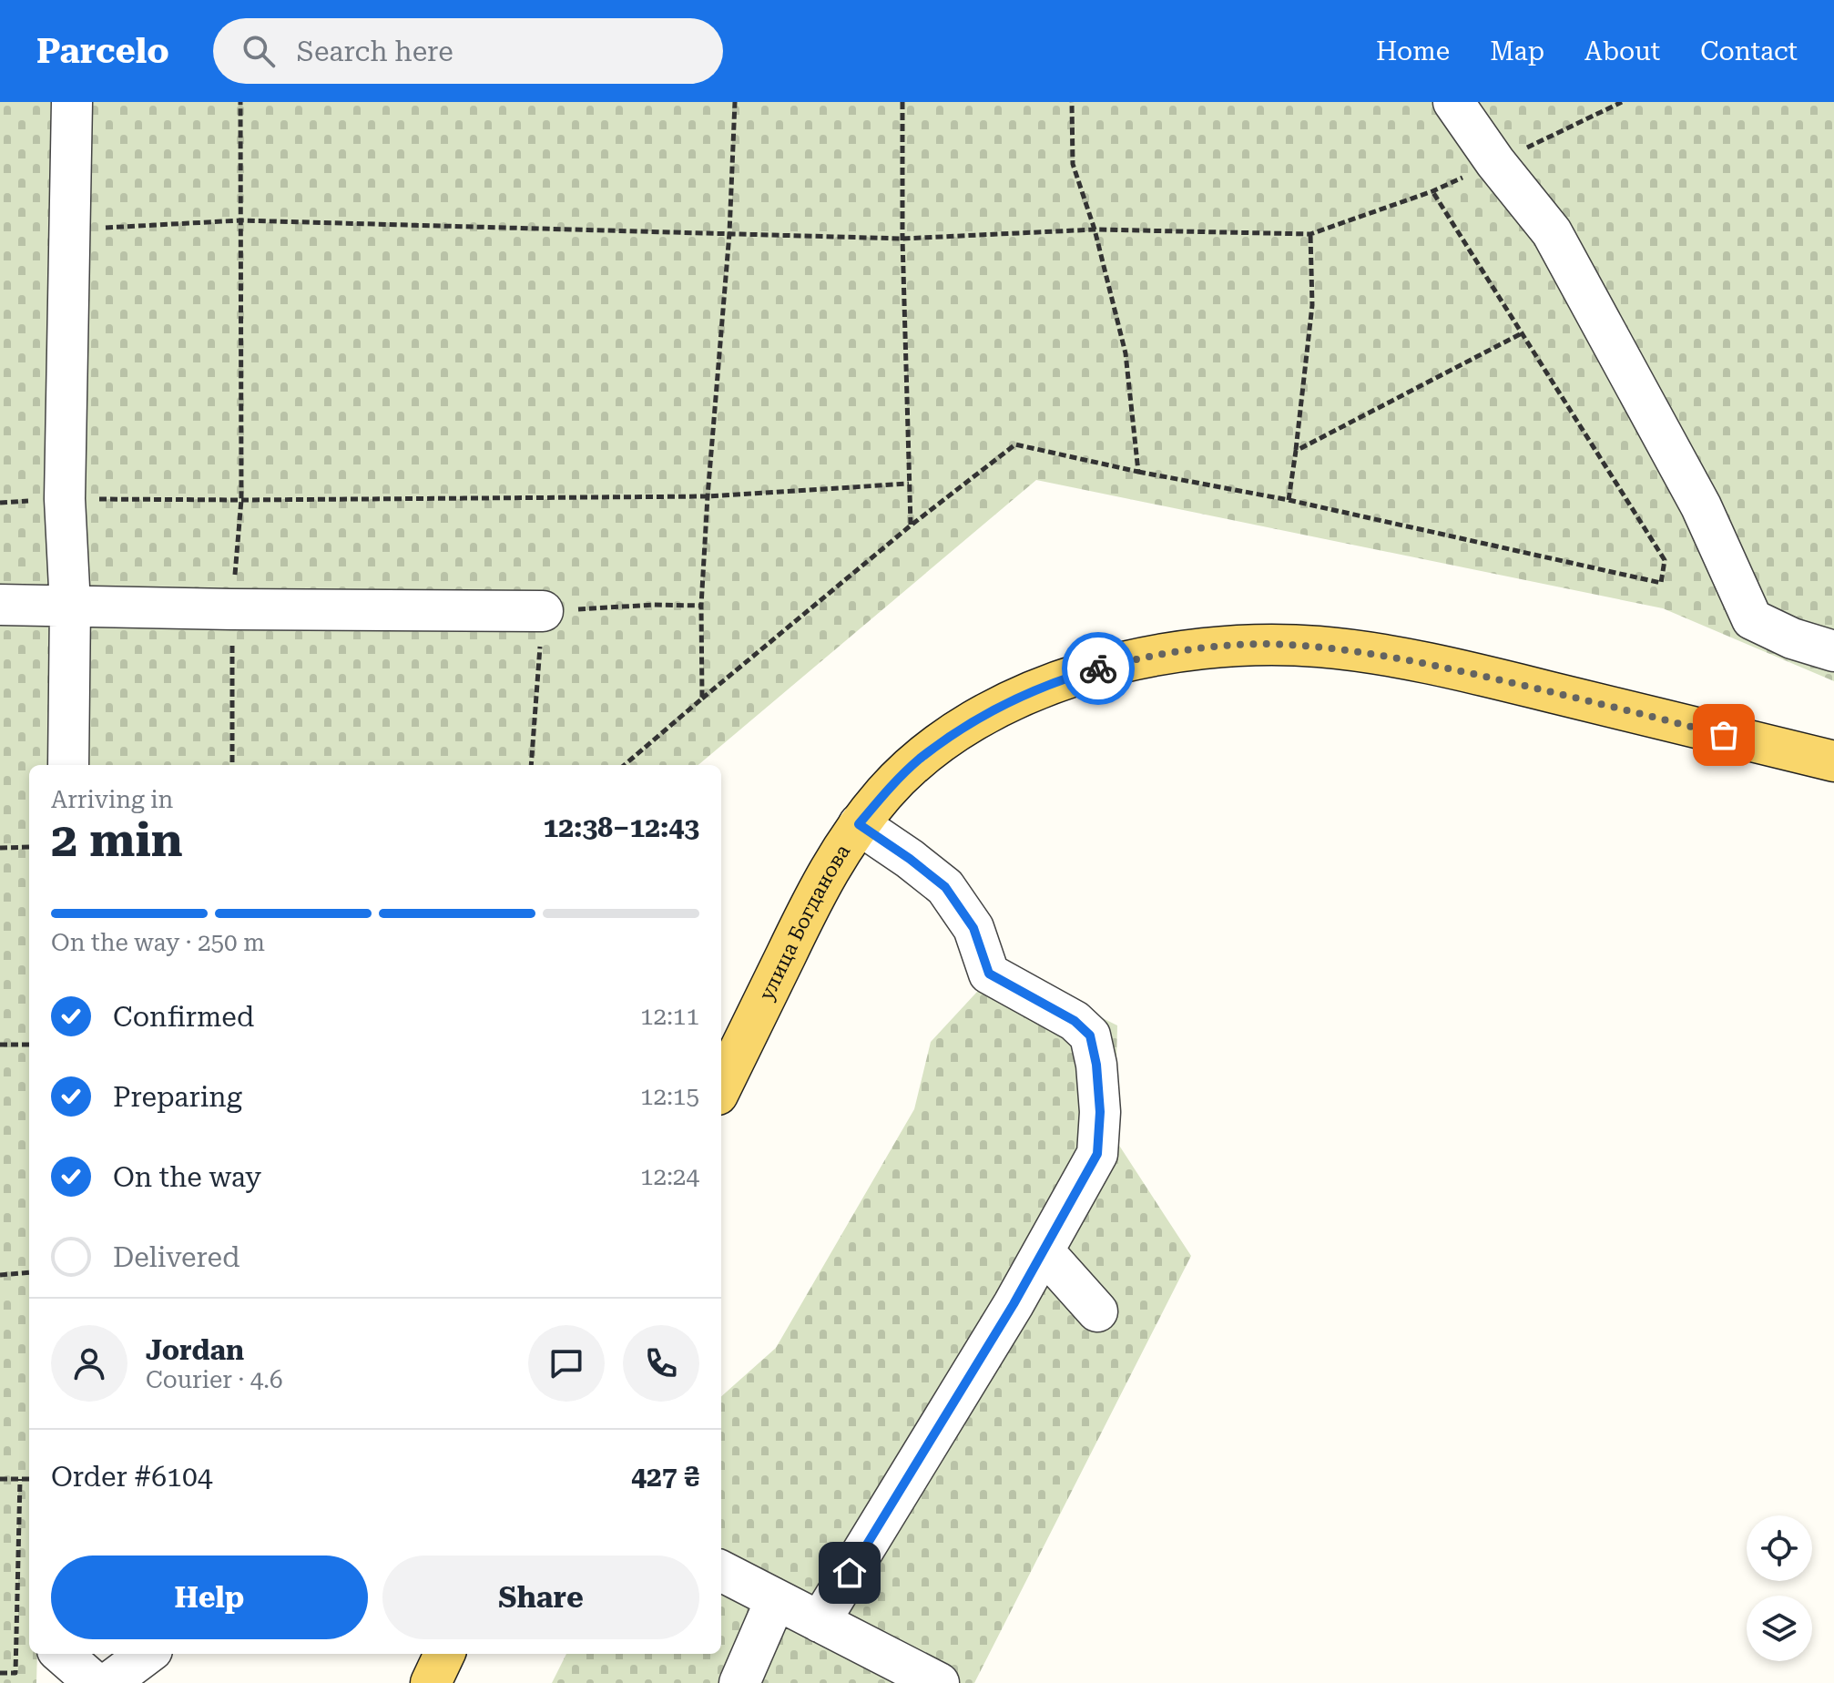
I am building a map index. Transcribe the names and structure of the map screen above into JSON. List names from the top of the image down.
{
  "streets": {
    "main road": ["улица Богданова"]
  },
  "page": {
    "header": "Parcelo",
    "search": "Search here",
    "nav": [
      "Home",
      "Map",
      "About",
      "Contact"
    ],
    "heading": ["2 min", "Arriving in", "12:38–12:43"],
    "panel": [
      "Jordan",
      "Courier · 4.6",
      "Order #6104",
      "427 ₴"
    ],
    "bar": "On the way · 250 m",
    "list": [
      ["Confirmed", "12:11"],
      ["Preparing", "12:15"],
      ["On the way", "12:24"],
      "Delivered"
    ],
    "buttons": ["Help", "Share"]
  }
}
